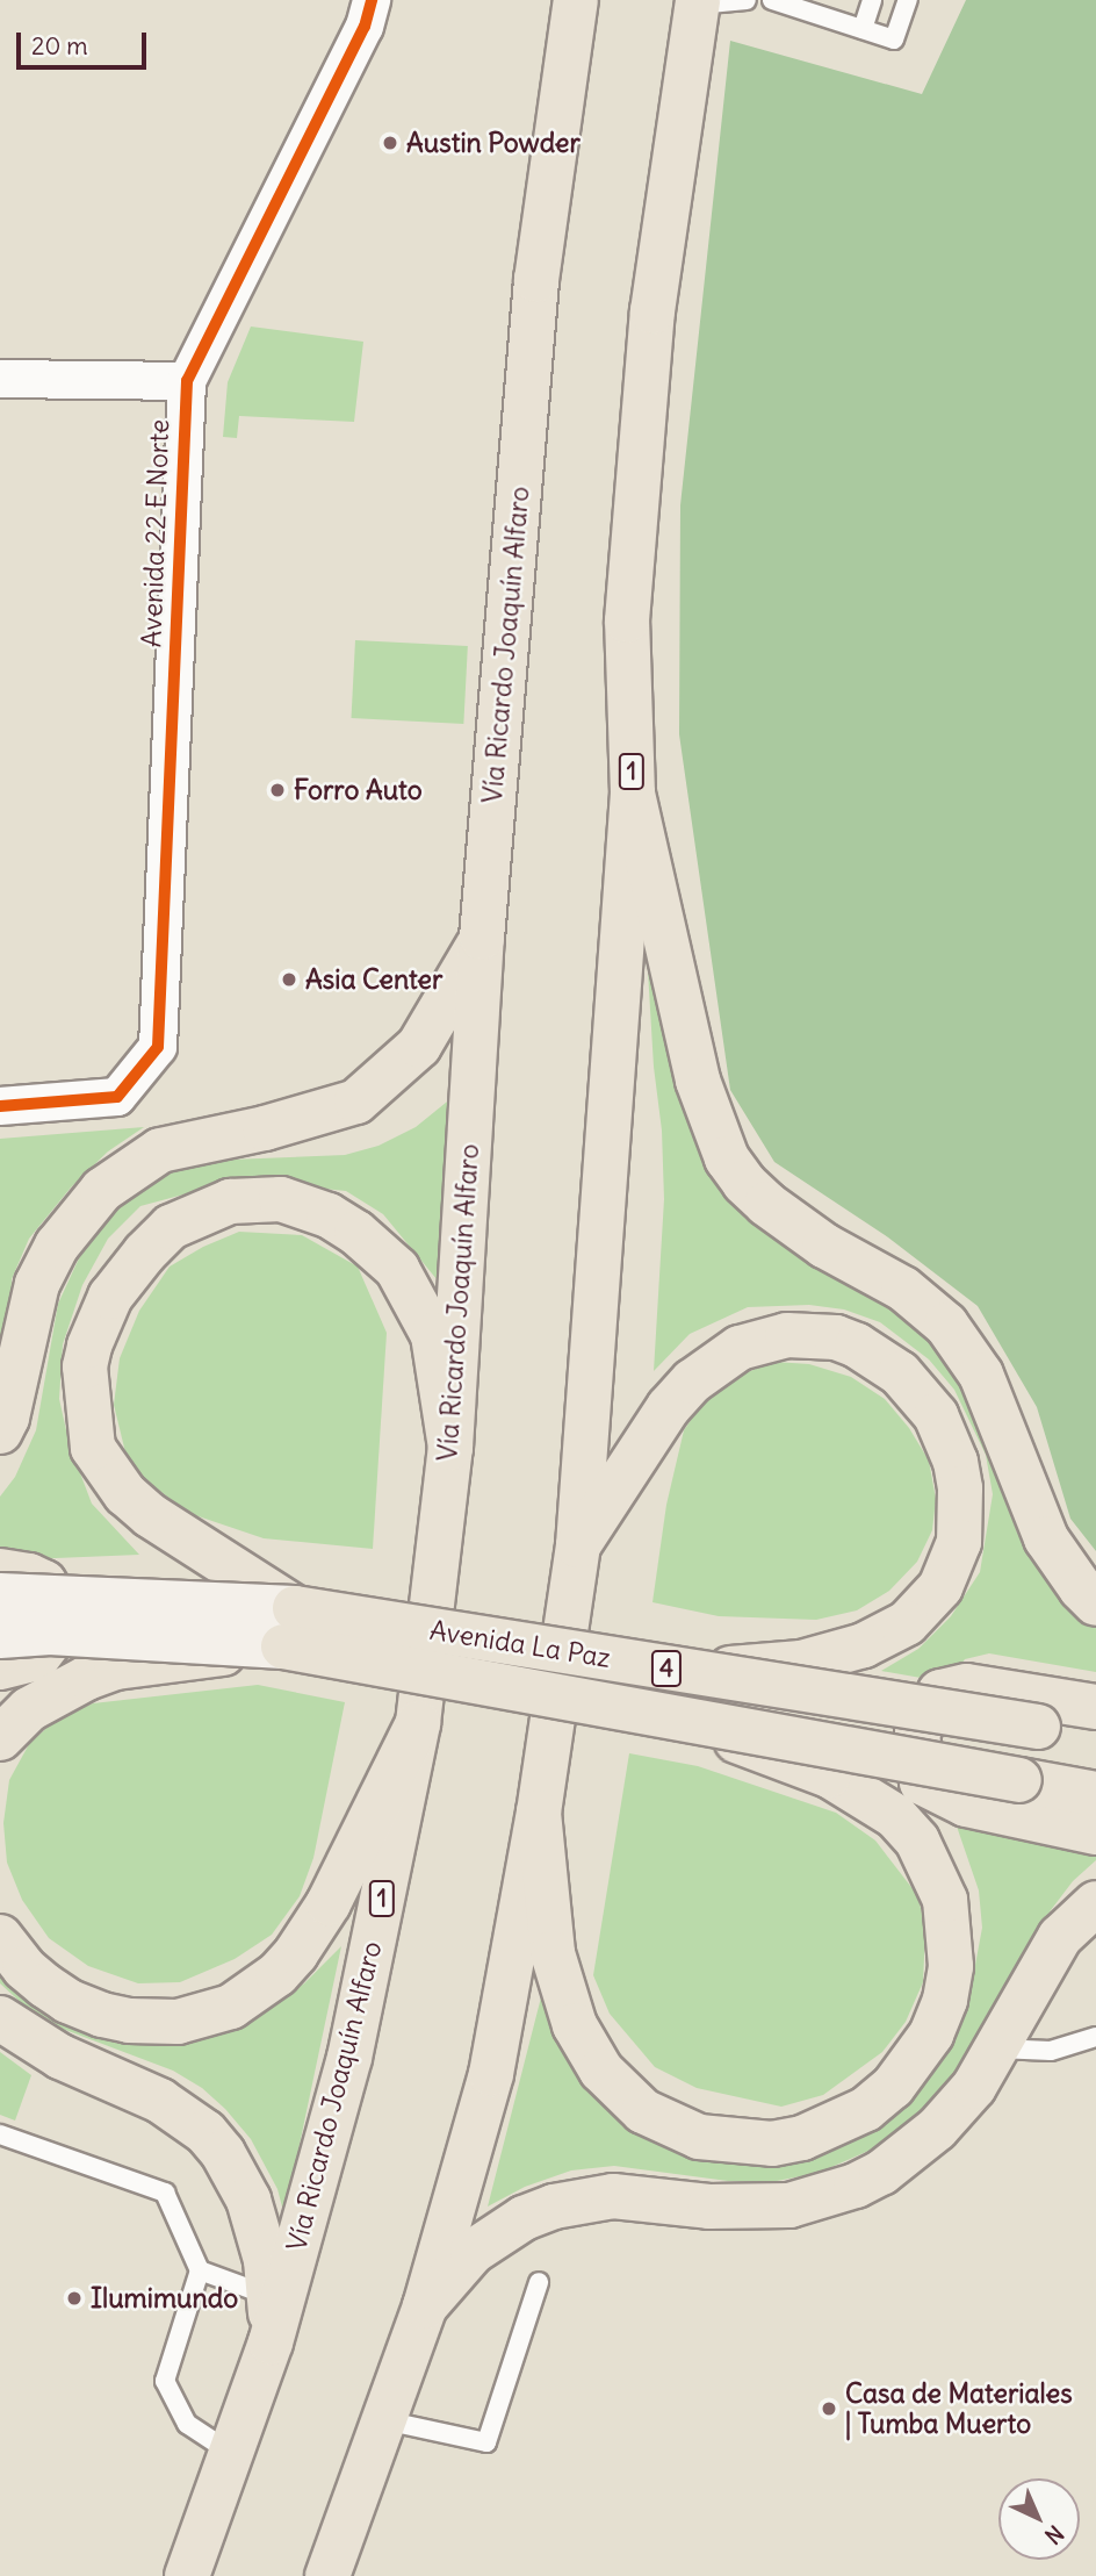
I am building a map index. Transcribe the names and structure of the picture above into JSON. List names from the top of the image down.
{
  "streets": {
    "main road": [
      "Vía Ricardo Joaquín Alfaro",
      "1",
      "Avenida La Paz",
      "4"
    ],
    "street": ["Avenida 22 E Norte"]
  },
  "places": [
    "Austin Powder",
    "Forro Auto",
    "Asia Center",
    "Ilumimundo",
    "Casa de Materiales | Tumba Muerto"
  ],
  "scale_bar": "20 m",
  "north": "bottom right"
}
